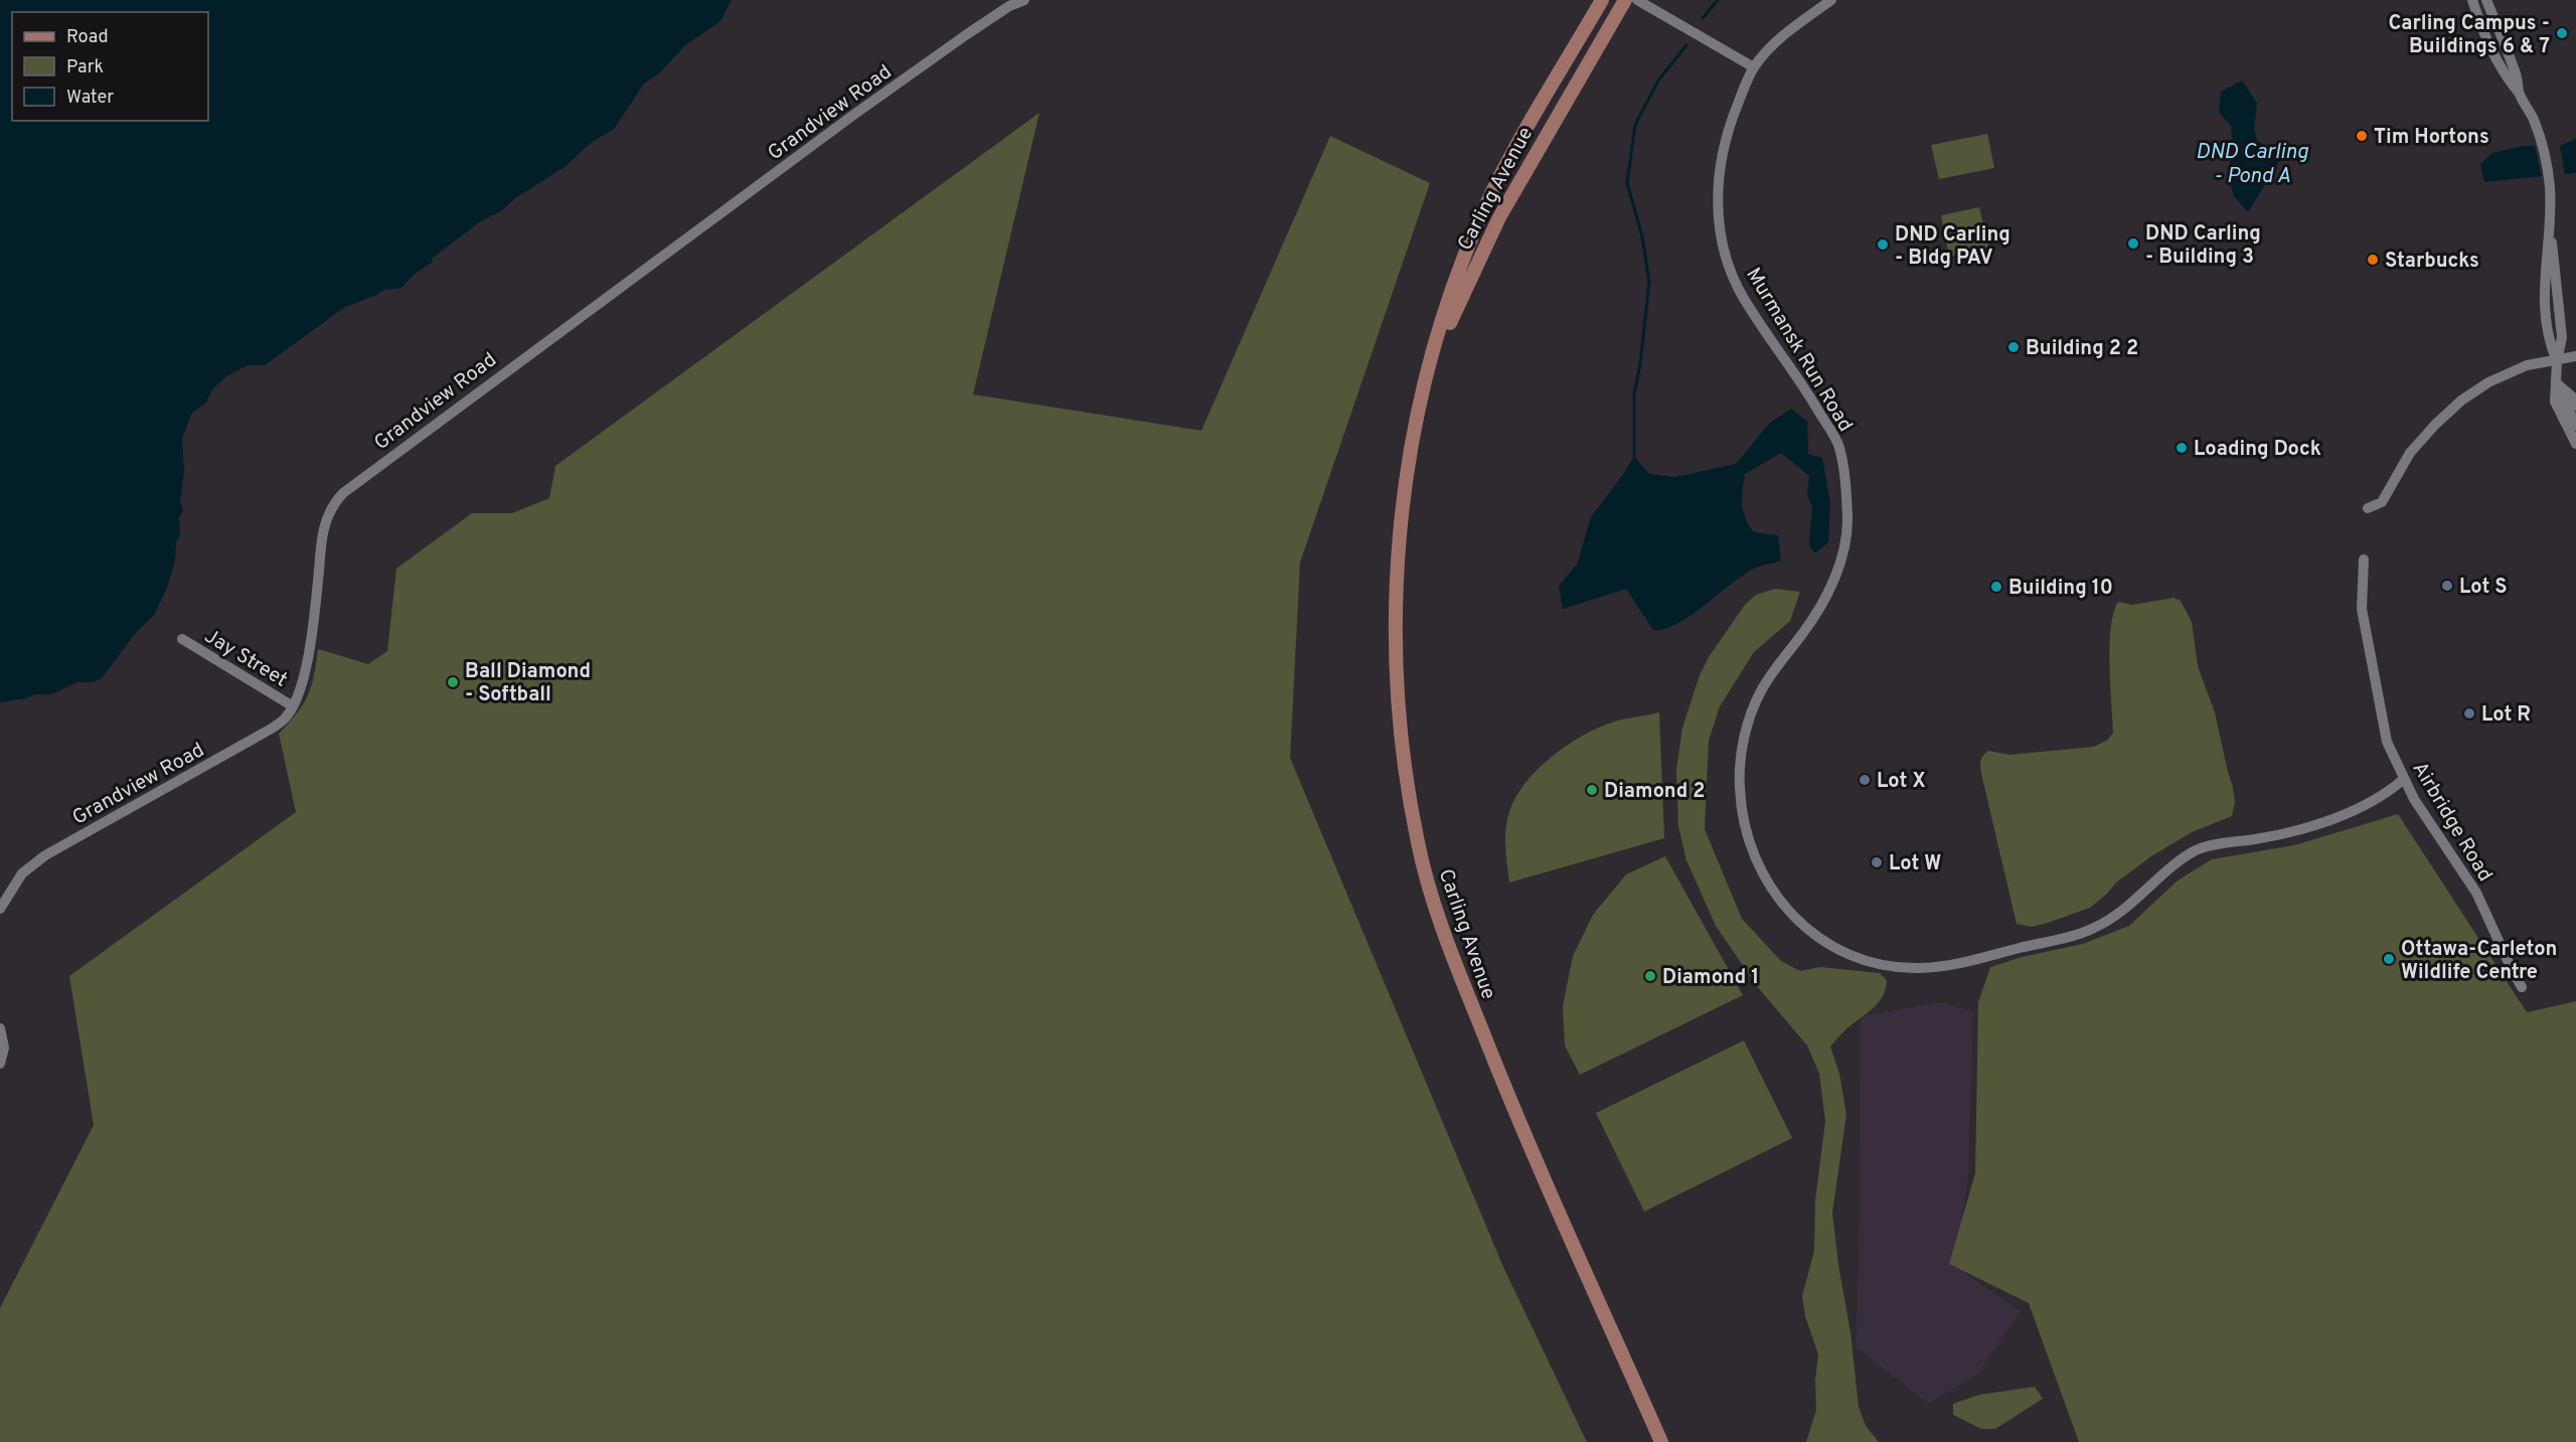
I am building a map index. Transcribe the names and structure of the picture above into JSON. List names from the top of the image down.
{
  "streets": {
    "main road": ["Carling Avenue"],
    "street": [
      "Grandview Road",
      "Murmansk Run Road",
      "Jay Street",
      "Airbridge Road"
    ]
  },
  "crossings": [
    ["Grandview Road", "Jay Street"],
    ["Murmansk Run Road", "Airbridge Road"]
  ],
  "water": ["DND Carling - Pond A"],
  "places": [
    "Carling Campus - Buildings 6 & 7",
    "Tim Hortons",
    "DND Carling - Building 3",
    "DND Carling - Bldg PAV",
    "Starbucks",
    "Building 2 2",
    "Loading Dock",
    "Lot S",
    "Building 10",
    "Ball Diamond - Softball",
    "Lot R",
    "Lot X",
    "Diamond 2",
    "Lot W",
    "Ottawa-Carleton Wildlife Centre",
    "Diamond 1"
  ],
  "legend": ["Road", "Park", "Water"]
}
